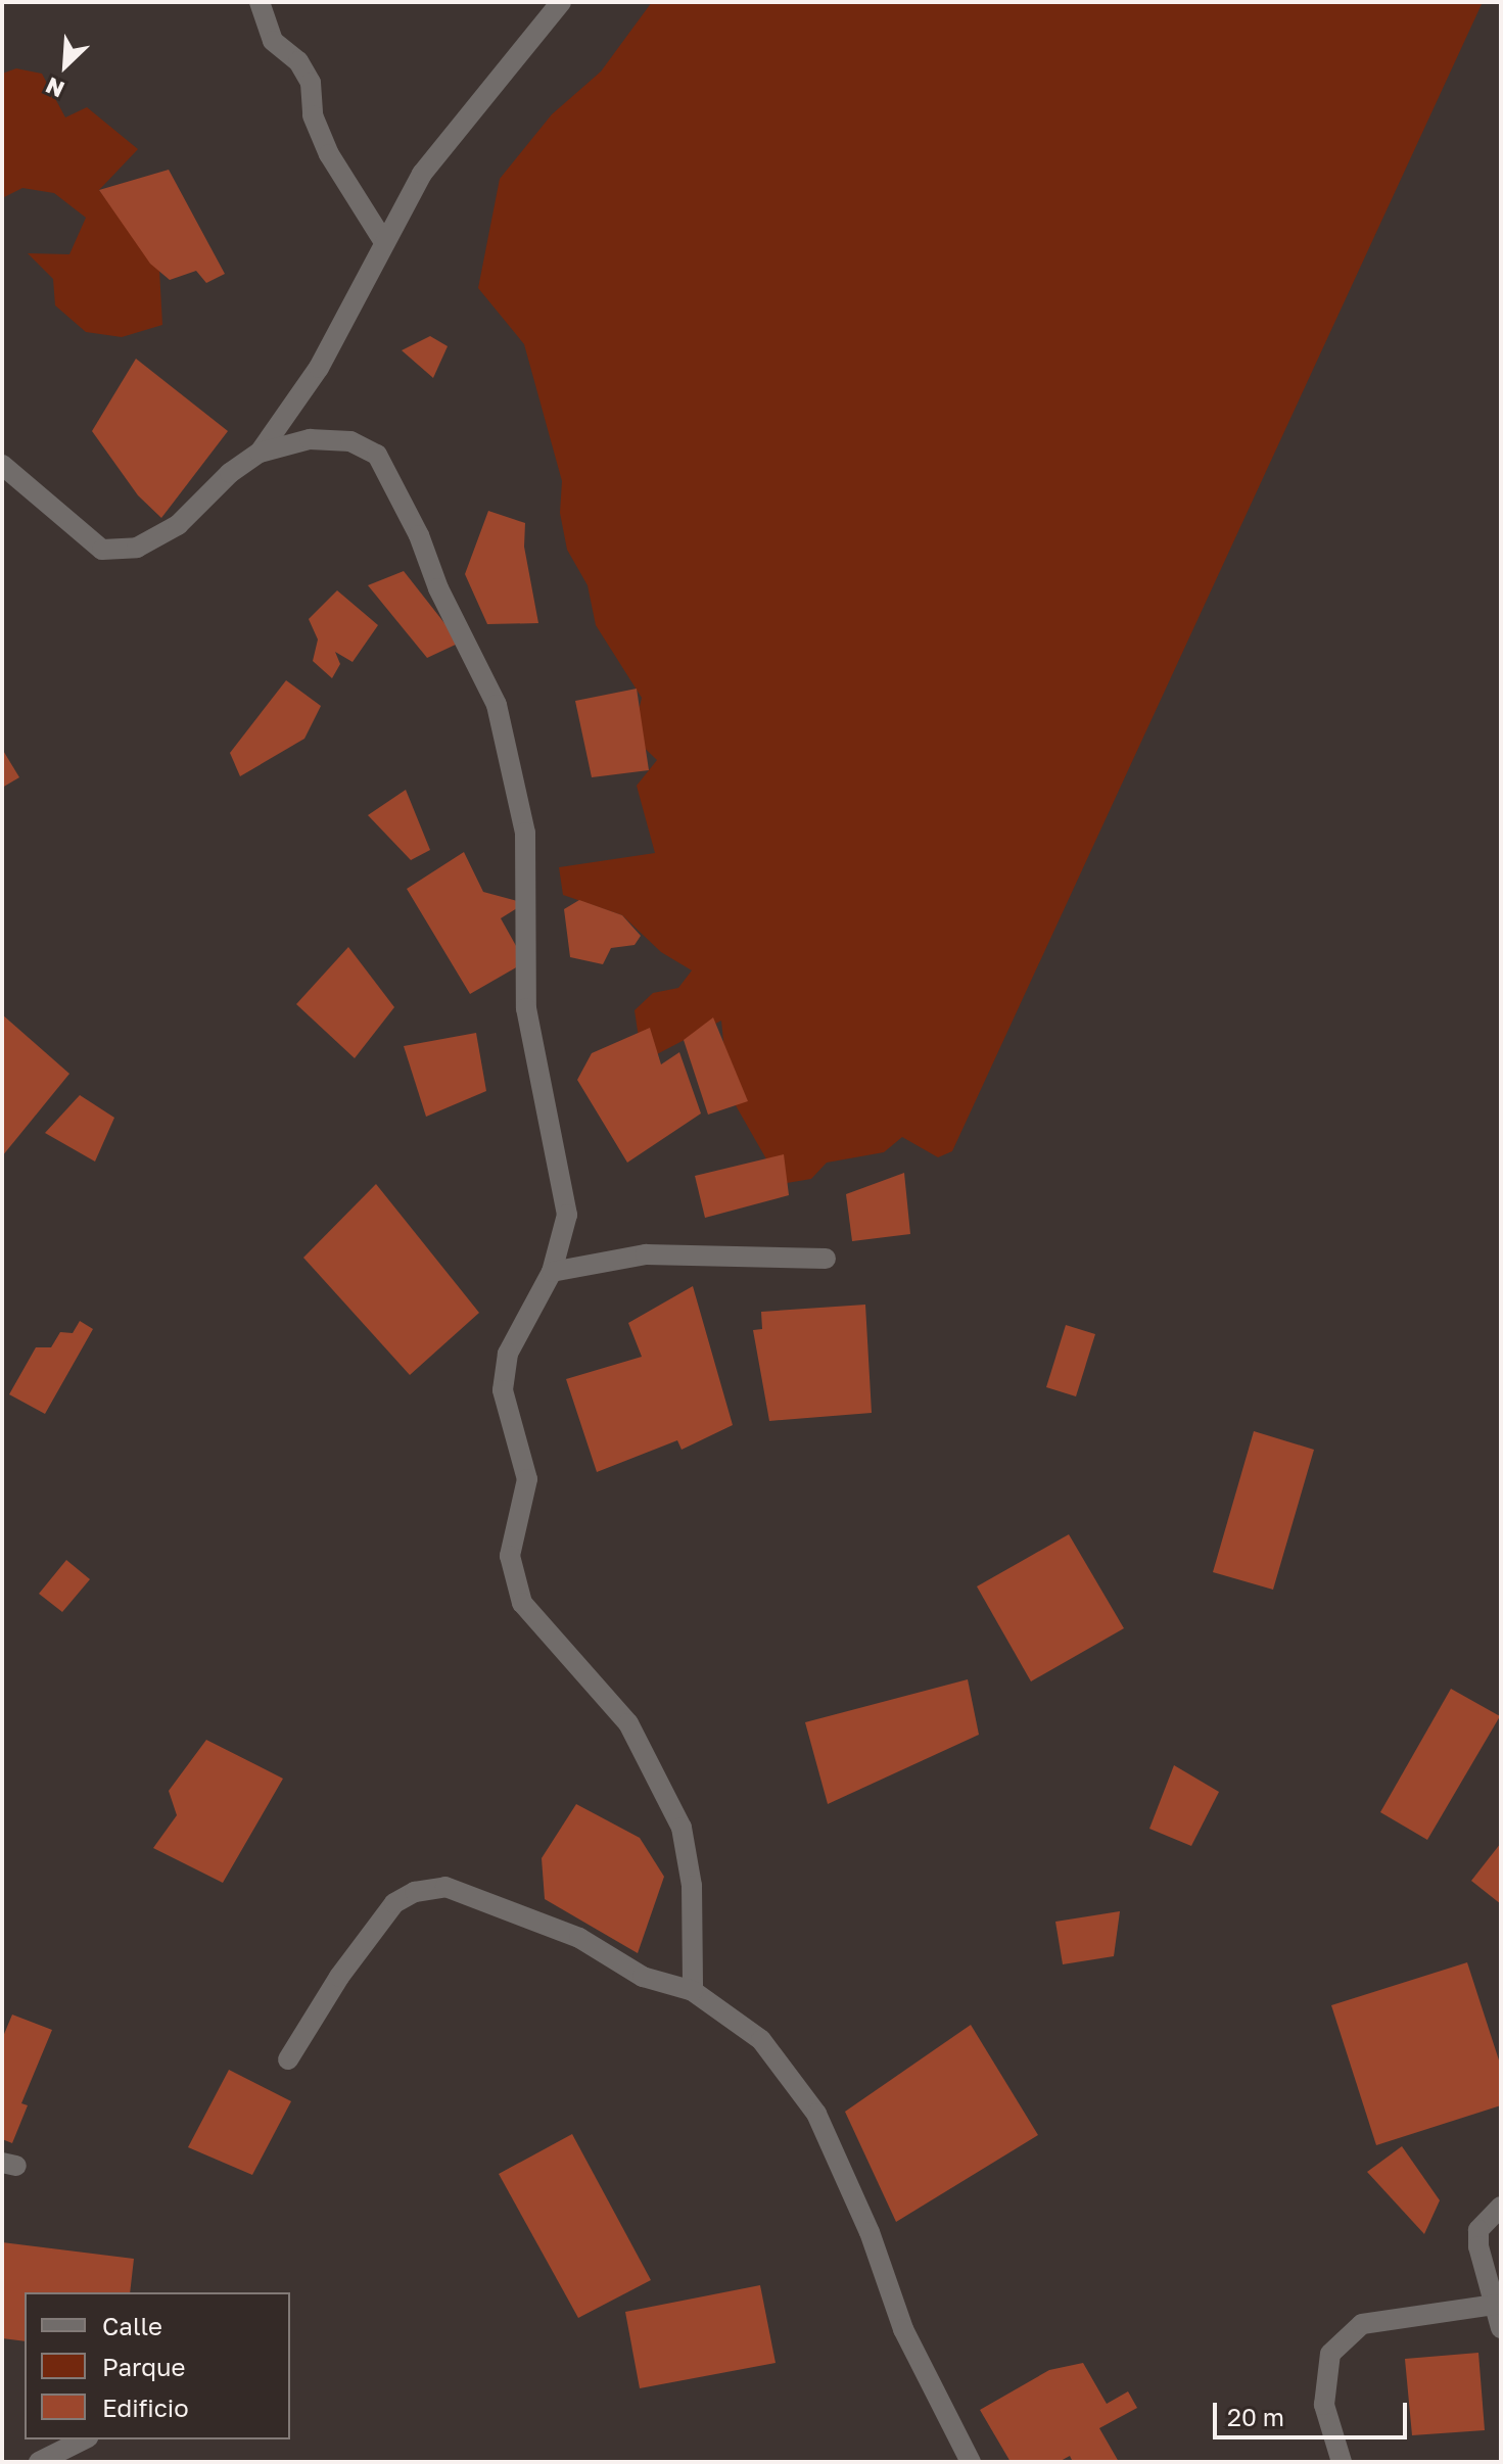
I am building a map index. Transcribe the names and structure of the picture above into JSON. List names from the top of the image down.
{
  "legend": ["Calle", "Parque", "Edificio"],
  "scale_bar": "20 m",
  "north": "bottom left"
}
